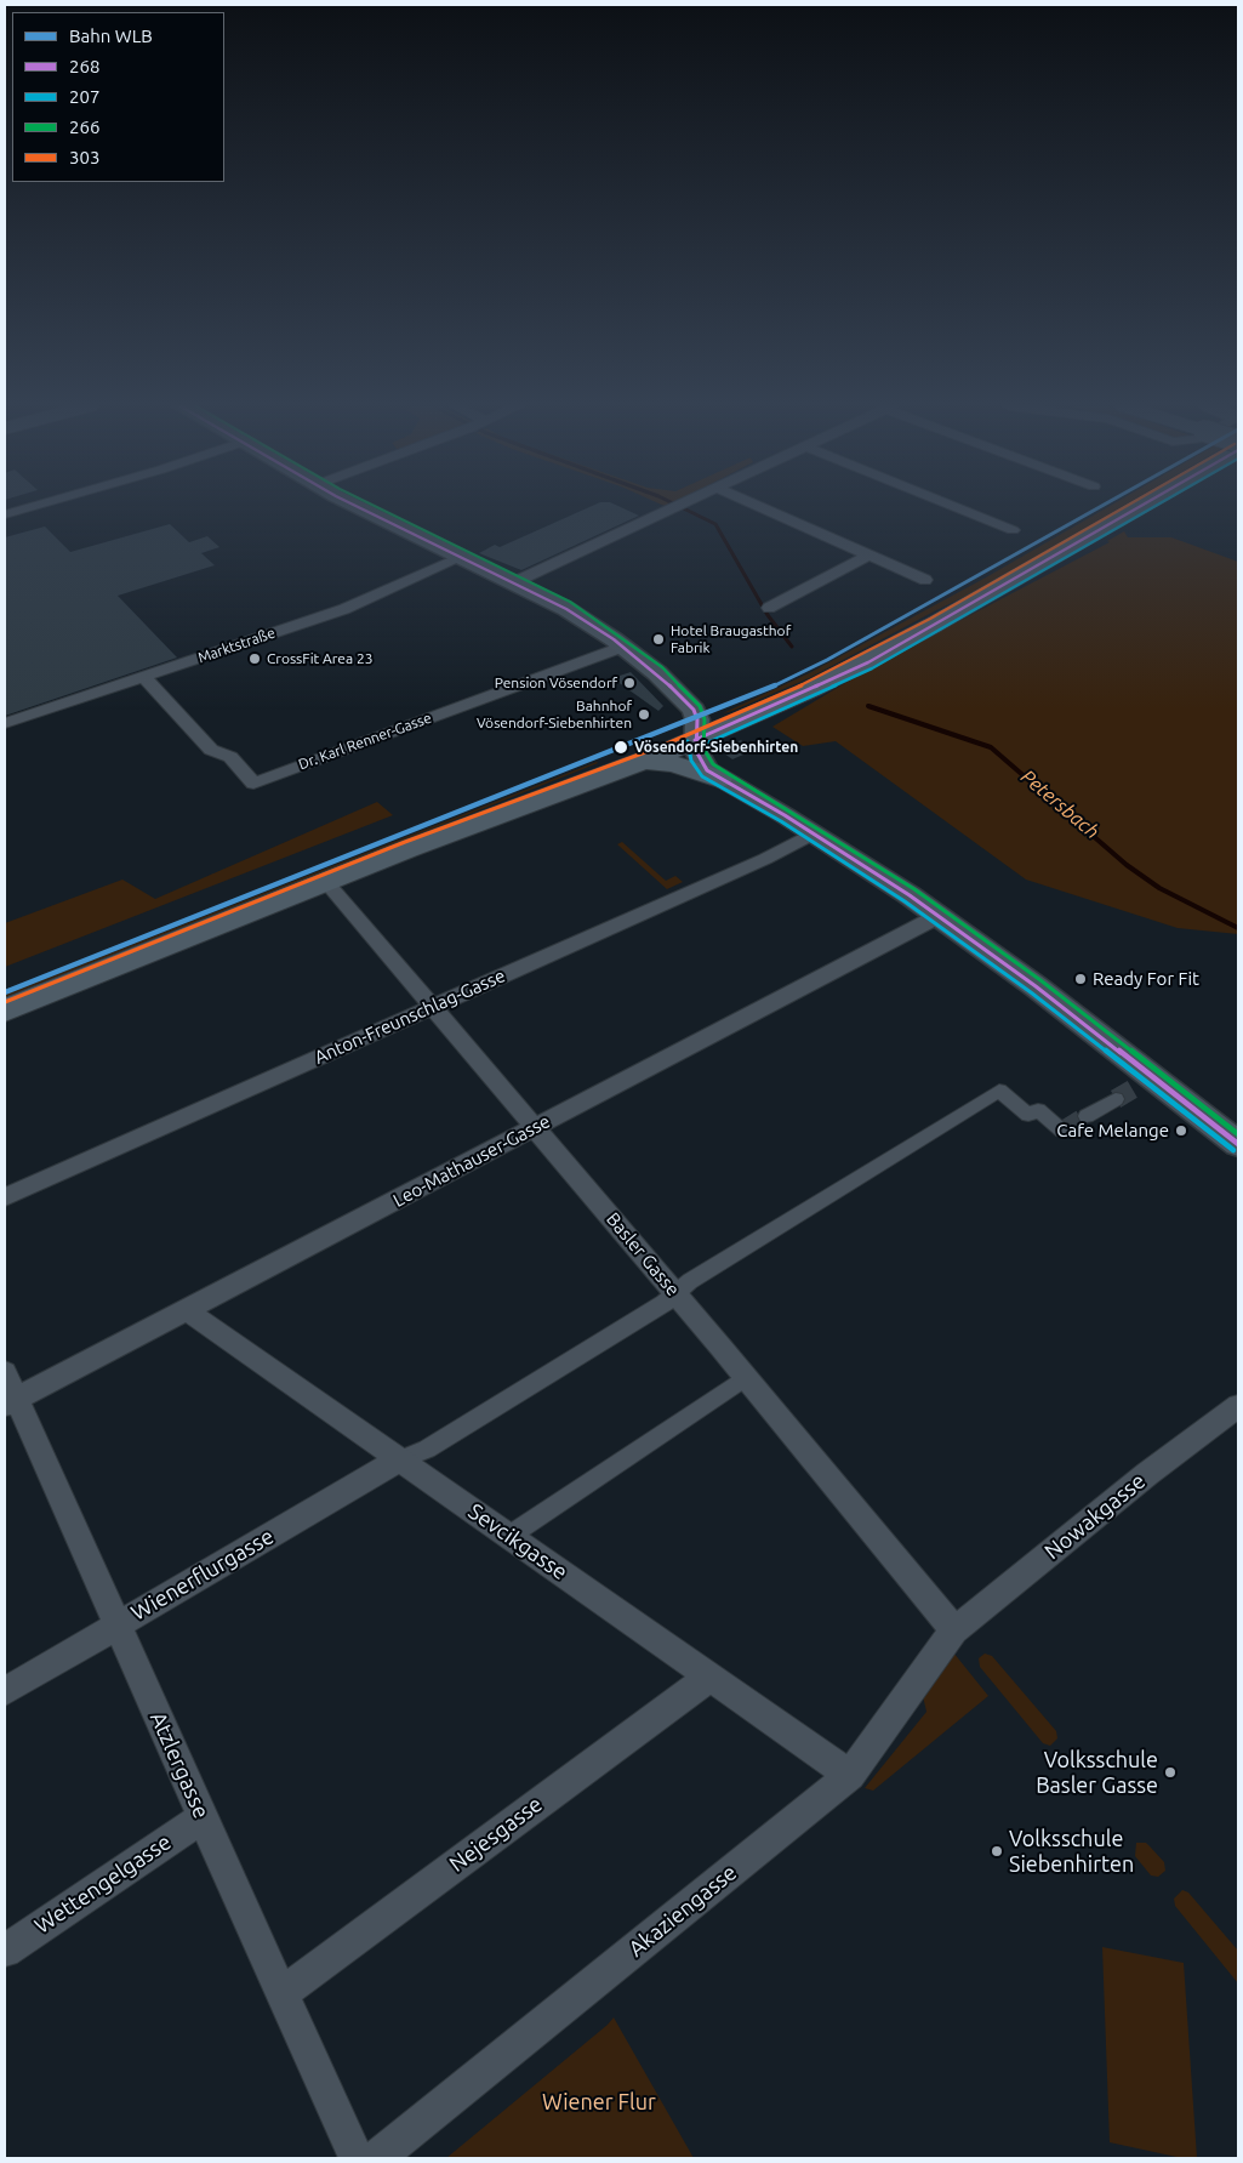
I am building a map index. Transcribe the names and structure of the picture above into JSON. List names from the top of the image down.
{
  "streets": {
    "street": [
      "Marktstraße",
      "Dr. Karl Renner-Gasse",
      "Anton-Freunschlag-Gasse",
      "Leo-Mathauser-Gasse",
      "Basler Gasse",
      "Nowakgasse",
      "Sevcikgasse",
      "Wienerflurgasse",
      "Atzlergasse",
      "Nejesgasse",
      "Wettengelgasse",
      "Akaziengasse"
    ]
  },
  "crossings": [
    ["Marktstraße", "Dr. Karl Renner-Gasse"],
    ["Anton-Freunschlag-Gasse", "Basler Gasse"],
    ["Leo-Mathauser-Gasse", "Basler Gasse"],
    ["Leo-Mathauser-Gasse", "Sevcikgasse"],
    ["Leo-Mathauser-Gasse", "Atzlergasse"],
    ["Basler Gasse", "Nowakgasse"],
    ["Basler Gasse", "Akaziengasse"],
    ["Nowakgasse", "Akaziengasse"],
    ["Sevcikgasse", "Wienerflurgasse"],
    ["Sevcikgasse", "Nejesgasse"],
    ["Sevcikgasse", "Akaziengasse"],
    ["Wienerflurgasse", "Atzlergasse"],
    ["Atzlergasse", "Nejesgasse"],
    ["Atzlergasse", "Wettengelgasse"]
  ],
  "water": ["Petersbach"],
  "parks": ["Wiener Flur"],
  "places": [
    "Hotel Braugasthof Fabrik",
    "CrossFit Area 23",
    "Pension Vösendorf",
    "Bahnhof Vösendorf-Siebenhirten",
    "Vösendorf-Siebenhirten",
    "Ready For Fit",
    "Cafe Melange",
    "Volksschule Basler Gasse",
    "Volksschule Siebenhirten"
  ],
  "lines": [
    "rail line WLB",
    "transit line 268",
    "transit line 207",
    "transit line 266",
    "transit line 303"
  ],
  "legend": [
    "Bahn WLB",
    "268",
    "207",
    "266",
    "303"
  ]
}
